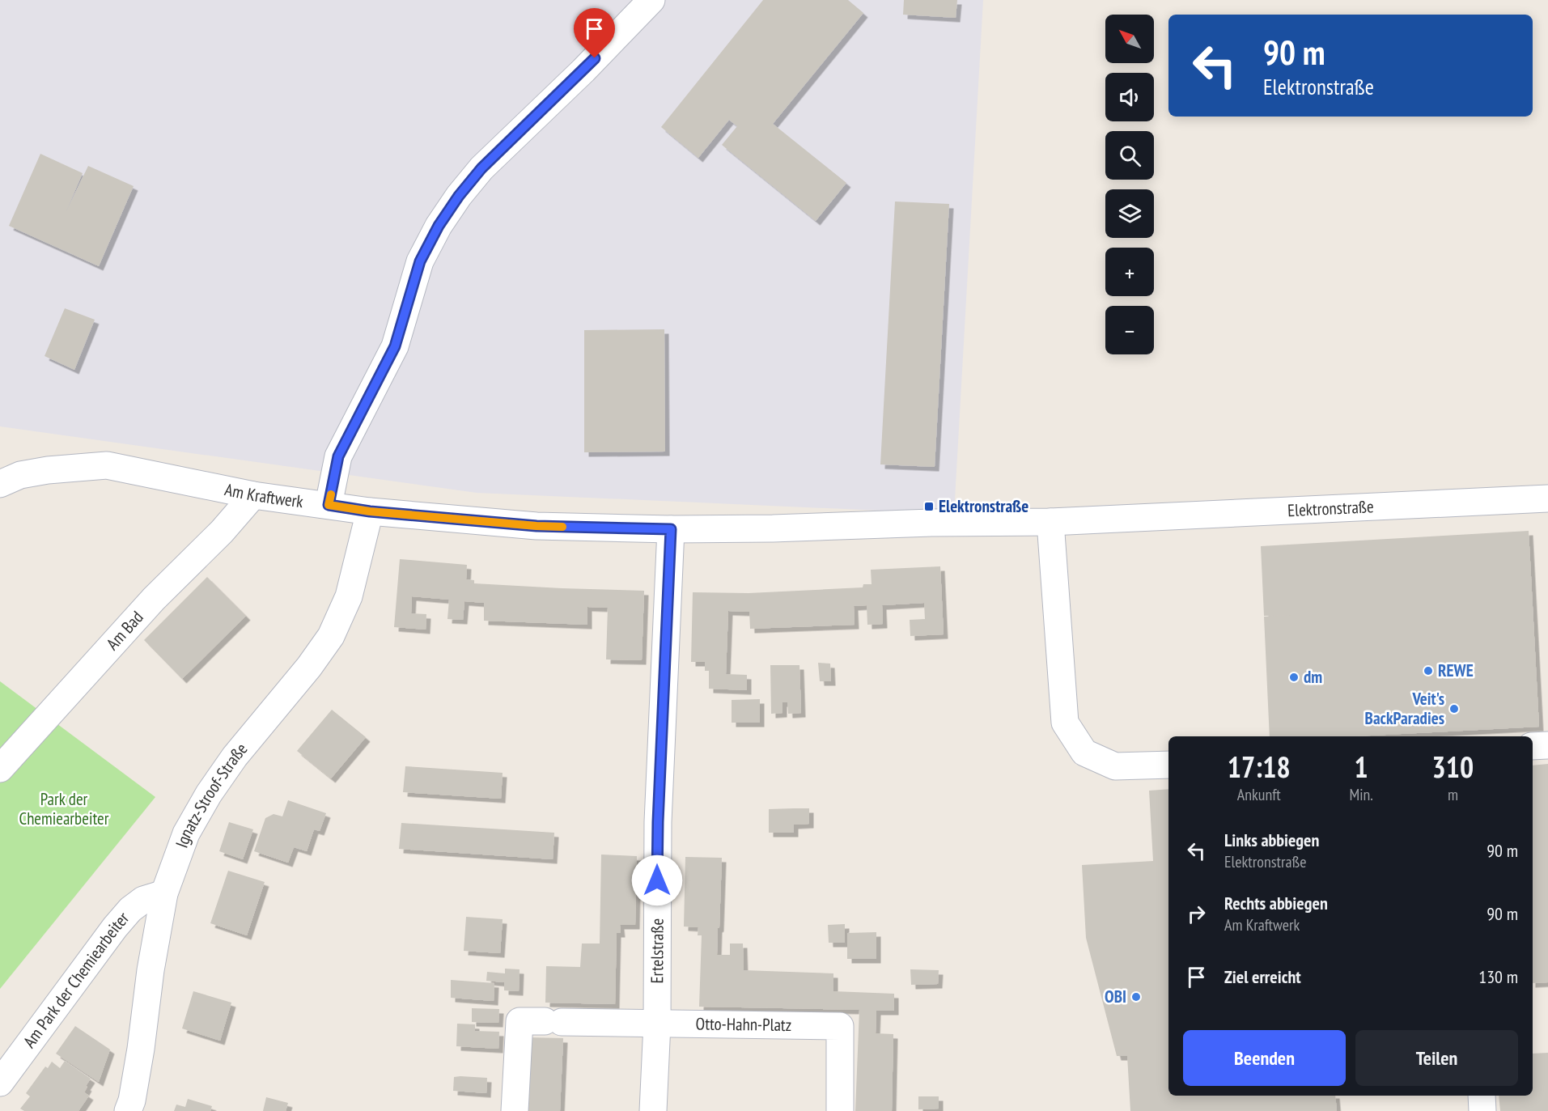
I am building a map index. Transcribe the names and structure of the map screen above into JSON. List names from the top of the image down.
{
  "streets": {
    "street": [
      "Am Kraftwerk",
      "Elektronstraße",
      "Am Bad",
      "Ignatz-Stroof-Straße",
      "Ertelstraße",
      "Am Park der Chemiearbeiter",
      "Otto-Hahn-Platz"
    ]
  },
  "crossings": [
    ["Am Kraftwerk", "Elektronstraße"],
    ["Am Kraftwerk", "Am Bad"],
    ["Elektronstraße", "Ignatz-Stroof-Straße"],
    ["Elektronstraße", "Ertelstraße"],
    ["Ignatz-Stroof-Straße", "Am Park der Chemiearbeiter"],
    ["Ertelstraße", "Otto-Hahn-Platz"]
  ],
  "parks": ["Park der Chemiearbeiter"],
  "places": {
    "transit": ["Elektronstraße"],
    "other": [
      "REWE",
      "dm",
      "Veit's BackParadies",
      "OBI"
    ]
  },
  "north": "top left",
  "page": {
    "map_buttons": ["+", "−"],
    "turn": ["90 m", "Elektronstraße"],
    "eta": [
      "17:18",
      "Ankunft",
      "1",
      "Min.",
      "310",
      "m"
    ],
    "list": [
      {
        "name": "Links abbiegen",
        "note": "Elektronstraße",
        "value": "90 m"
      },
      {
        "name": "Rechts abbiegen",
        "note": "Am Kraftwerk",
        "value": "90 m"
      },
      {
        "name": "Ziel erreicht",
        "value": "130 m"
      }
    ],
    "buttons": ["Beenden", "Teilen"]
  }
}
